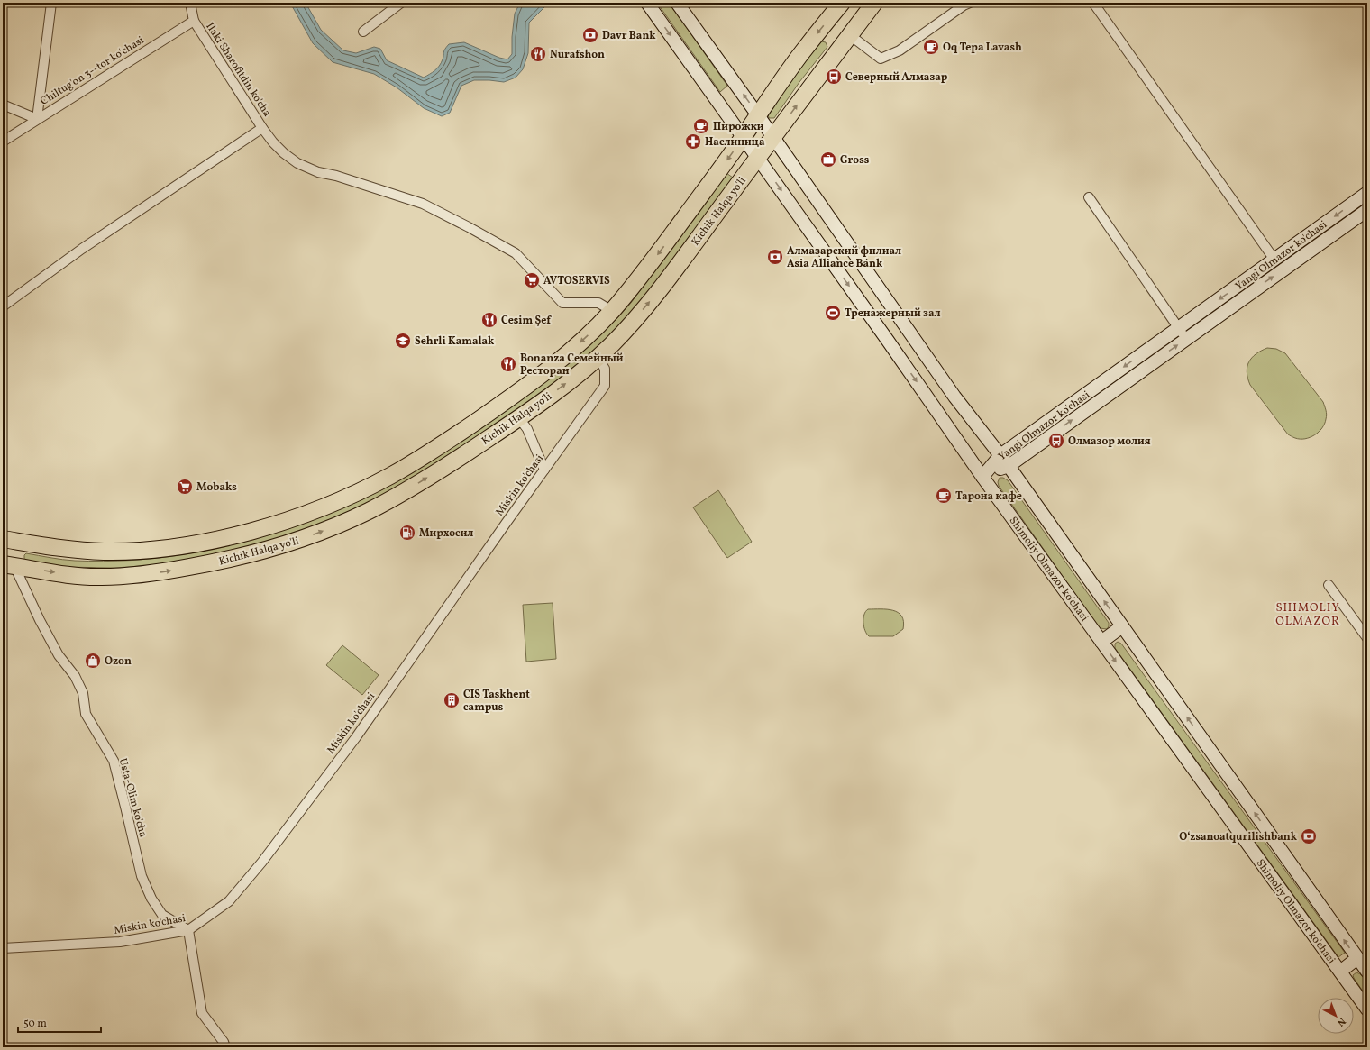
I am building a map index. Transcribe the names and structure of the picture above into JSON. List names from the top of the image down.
{
  "streets": {
    "highway": ["Kichik Halqa yo'li"],
    "main road": ["Yangi Olmazor ko'chasi", "Shimoliy Olmazor ko'chasi"],
    "street": [
      "Ilaki Sharofitdin ko'cha",
      "Chiltug'on 3--tor koʻchasi",
      "Miskin ko'chasi",
      "Usta-Olim ko'cha"
    ]
  },
  "crossings": [
    ["Ilaki Sharofitdin ko'cha", "Chiltug'on 3--tor koʻchasi"],
    ["Ilaki Sharofitdin ko'cha", "Kichik Halqa yo'li"],
    ["Kichik Halqa yo'li", "Miskin ko'chasi"],
    ["Kichik Halqa yo'li", "Shimoliy Olmazor ko'chasi"],
    ["Kichik Halqa yo'li", "Usta-Olim ko'cha"],
    ["Yangi Olmazor ko'chasi", "Shimoliy Olmazor ko'chasi"],
    ["Miskin ko'chasi", "Usta-Olim ko'cha"]
  ],
  "districts": ["SHIMOLIY OLMAZOR"],
  "places": {
    "bank": ["Davr Bank", "Алмазарский филиал Asia Alliance Bank", "Oʻzsanoatqurilishbank"],
    "cafe": ["Oq Tepa Lavash", "Пирожки", "Тарона кафе"],
    "restaurant": ["Nurafshon", "Cesim Şef", "Bonanza Семейный Ресторан"],
    "bus stop": ["Северный Алмазар", "Олмазор молия"],
    "pharmacy": ["Наслиница"],
    "office": ["Gross"],
    "supermarket": ["AVTOSERVIS", "Mobaks"],
    "sports": ["Тренажерный зал"],
    "school or university": ["Sehrli Kamalak"],
    "fuel station": ["Мирхосил"],
    "shop": ["Ozon"],
    "building": ["CIS Taskhent campus"]
  },
  "scale_bar": "50 m",
  "north": "bottom right"
}
